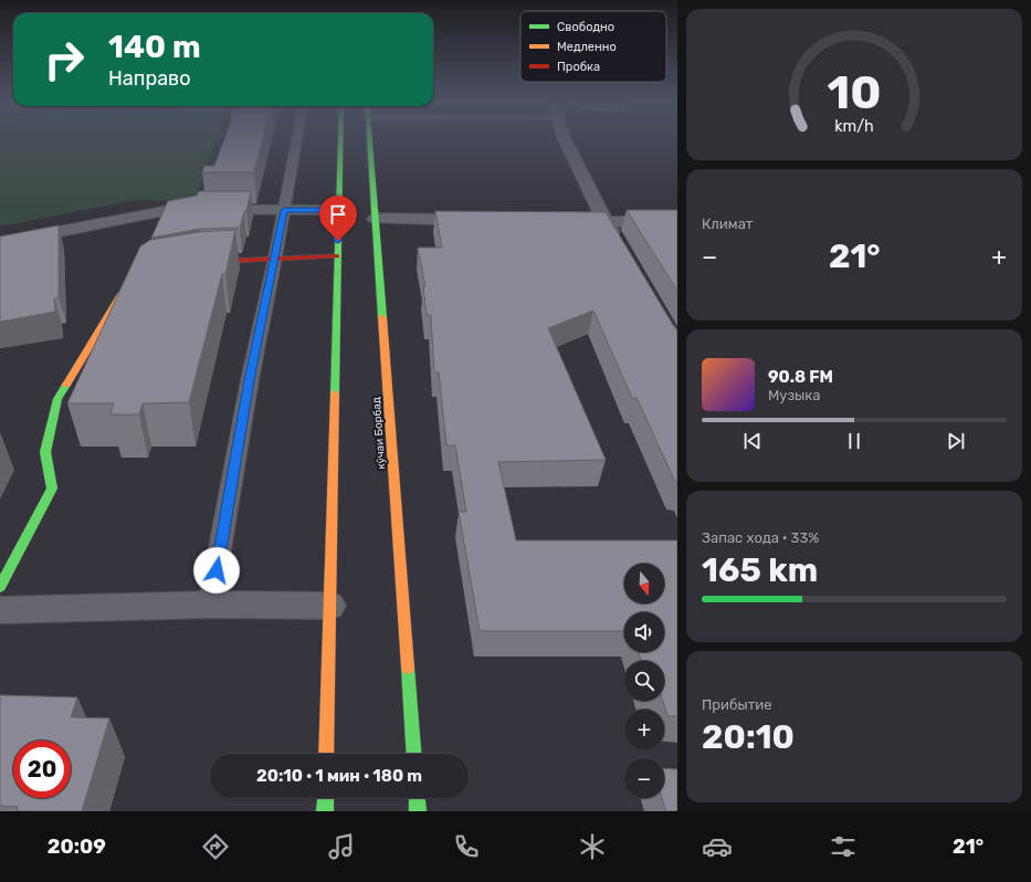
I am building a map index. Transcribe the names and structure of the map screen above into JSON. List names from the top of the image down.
{
  "streets": {
    "main road": ["кӯчаи Борбад"]
  },
  "legend": ["Свободно", "Медленно", "Пробка"],
  "north": "bottom",
  "page": {
    "turn": ["140 m", "Направо"],
    "tile": [
      "Климат",
      ["Запас хода · 33%", "165 km"],
      ["Прибытие", "20:10"]
    ],
    "heat": ["−", "21°", "+"],
    "song": ["90.8 FM", "Музыка"],
    "map_buttons": ["+", "−"],
    "limit": "20",
    "trip": "20:10 · 1 мин · 180 m",
    "tabs": ["20:09", "21°"],
    "gauge": ["10", "km/h"]
  }
}
